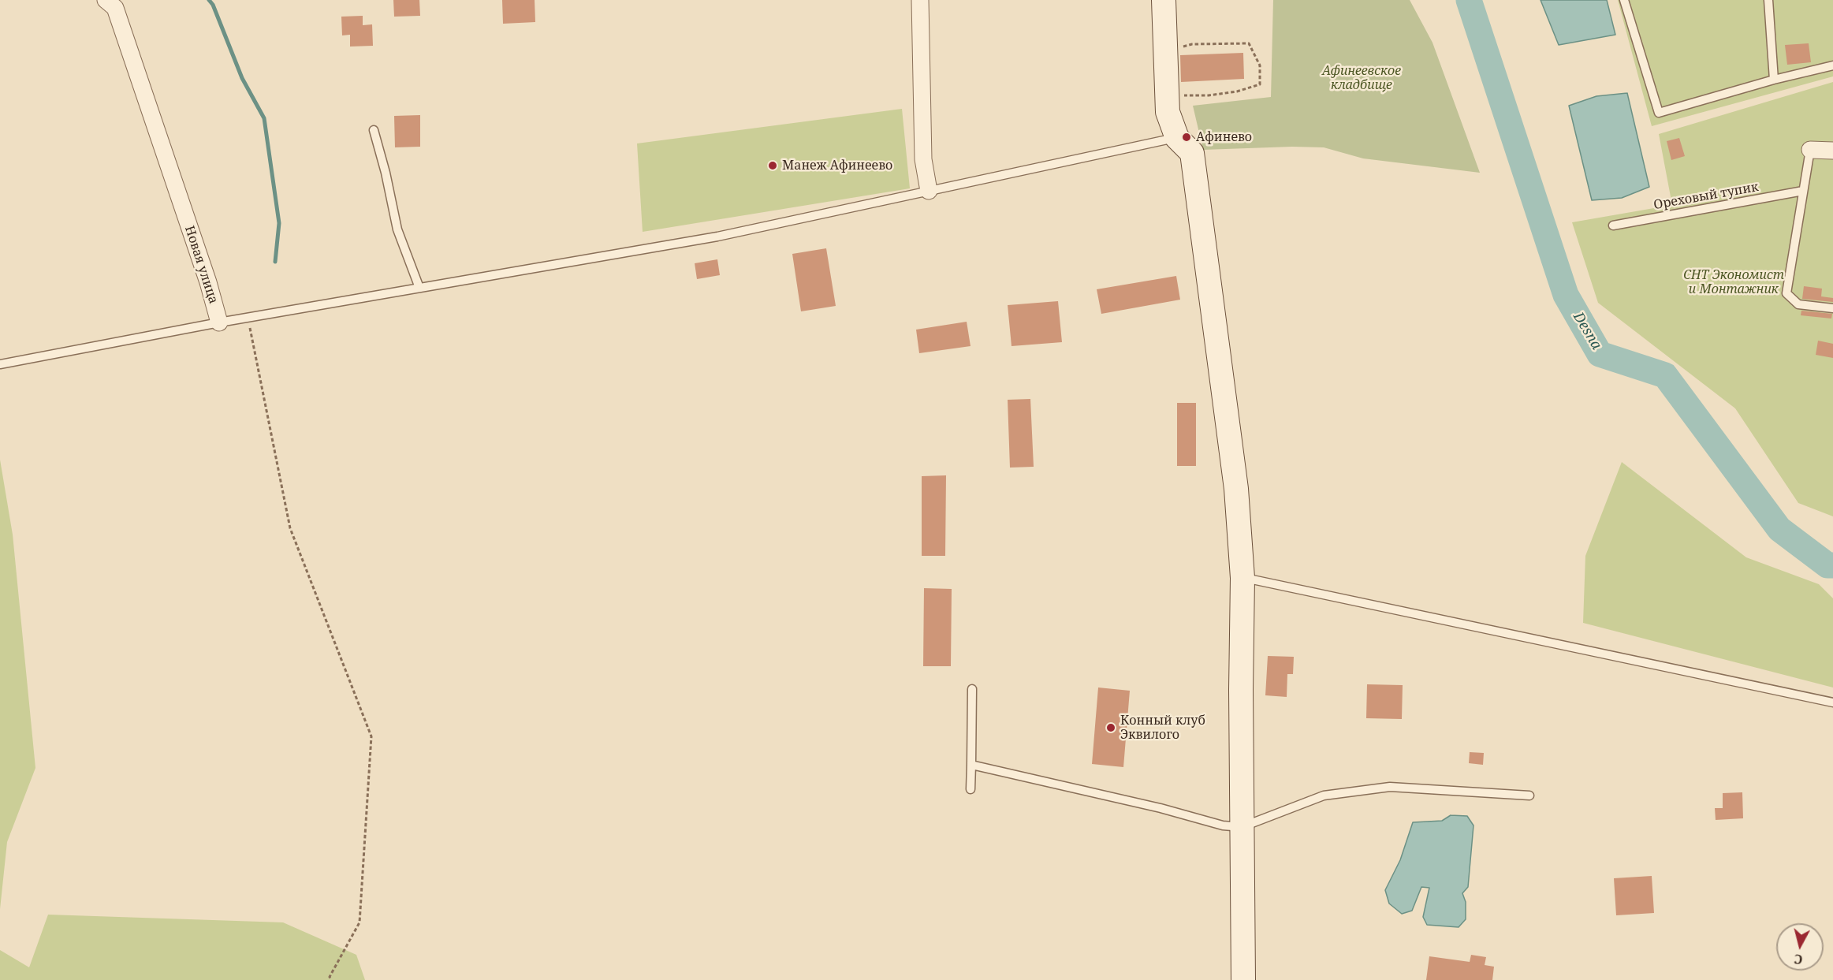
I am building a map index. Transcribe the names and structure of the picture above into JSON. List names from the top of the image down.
{
  "streets": {
    "street": ["Новая улица"],
    "lane": ["Ореховый тупик"]
  },
  "water": ["Desna"],
  "parks": ["Афинеевское кладбище", "СНТ Экономист и Монтажник"],
  "places": ["Афинево", "Манеж Афинеево", "Конный клуб Эквилого"],
  "north": "bottom"
}
